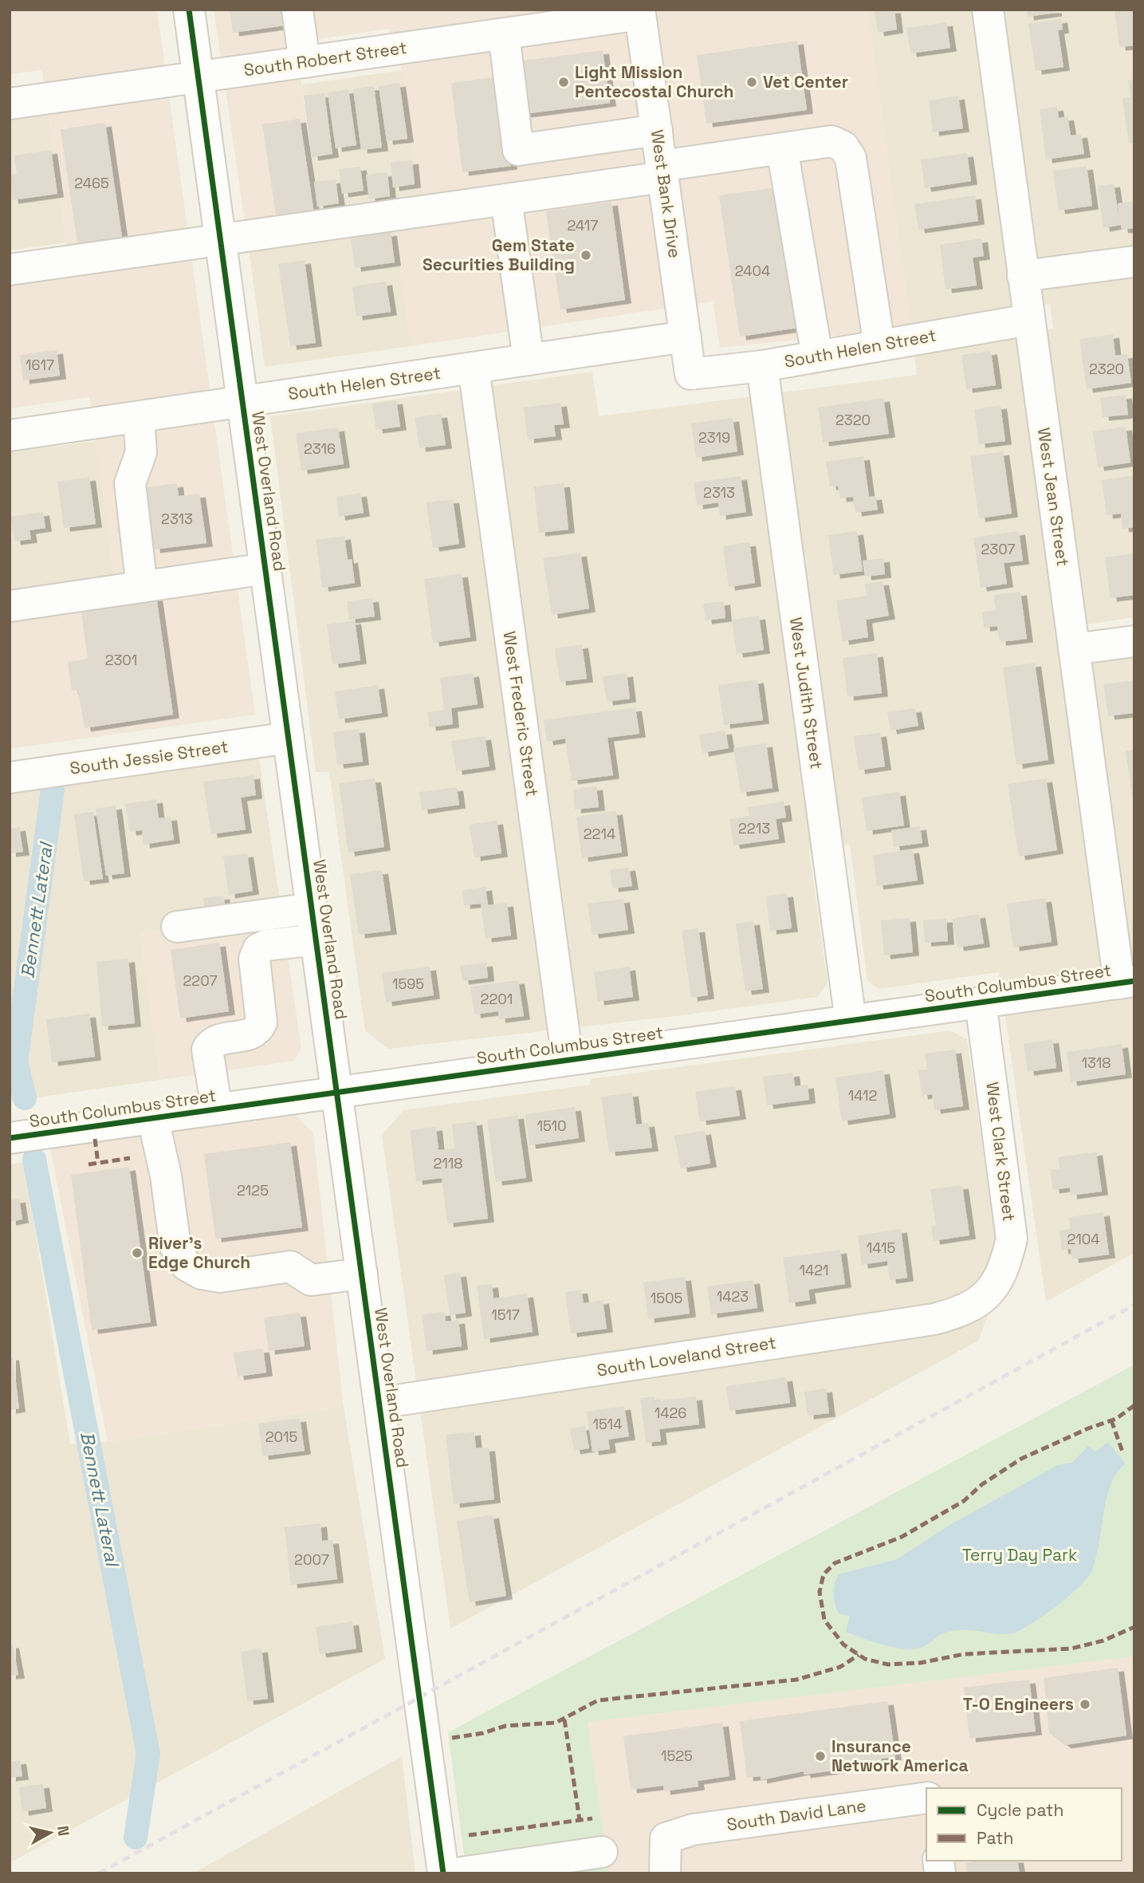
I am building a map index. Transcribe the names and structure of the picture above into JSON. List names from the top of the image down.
{
  "streets": {
    "street": [
      "South Robert Street",
      "West Bank Drive",
      "South Helen Street",
      "West Overland Road",
      "West Jean Street",
      "West Judith Street",
      "West Frederic Street",
      "South Jessie Street",
      "South Columbus Street",
      "West Clark Street",
      "South Loveland Street",
      "South David Lane"
    ]
  },
  "crossings": [
    ["South Robert Street", "West Bank Drive"],
    ["South Robert Street", "West Overland Road"],
    ["West Bank Drive", "South Helen Street"],
    ["South Helen Street", "West Overland Road"],
    ["South Helen Street", "West Jean Street"],
    ["South Helen Street", "West Judith Street"],
    ["South Helen Street", "West Frederic Street"],
    ["West Overland Road", "South Jessie Street"],
    ["West Overland Road", "South Columbus Street"],
    ["West Overland Road", "South Loveland Street"],
    ["West Jean Street", "South Columbus Street"],
    ["West Judith Street", "South Columbus Street"],
    ["West Frederic Street", "South Columbus Street"],
    ["South Columbus Street", "West Clark Street"],
    ["West Clark Street", "South Loveland Street"]
  ],
  "water": ["Bennett Lateral"],
  "parks": ["Terry Day Park"],
  "places": [
    "Light Mission Pentecostal Church",
    "Vet Center",
    "Gem State Securities Building",
    "River's Edge Church",
    "T-O Engineers",
    "Insurance Network America"
  ],
  "house_numbers": [
    "2465",
    "2417",
    "2404",
    "1617",
    "2320",
    "2320",
    "2319",
    "2316",
    "2313",
    "2313",
    "2307",
    "2301",
    "2213",
    "2214",
    "2207",
    "1595",
    "2201",
    "1318",
    "1412",
    "1510",
    "2118",
    "2125",
    "2104",
    "1415",
    "1421",
    "1423",
    "1505",
    "1517",
    "1426",
    "1514",
    "2015",
    "2007",
    "1525"
  ],
  "legend": ["Cycle path", "Path"],
  "north": "right"
}
